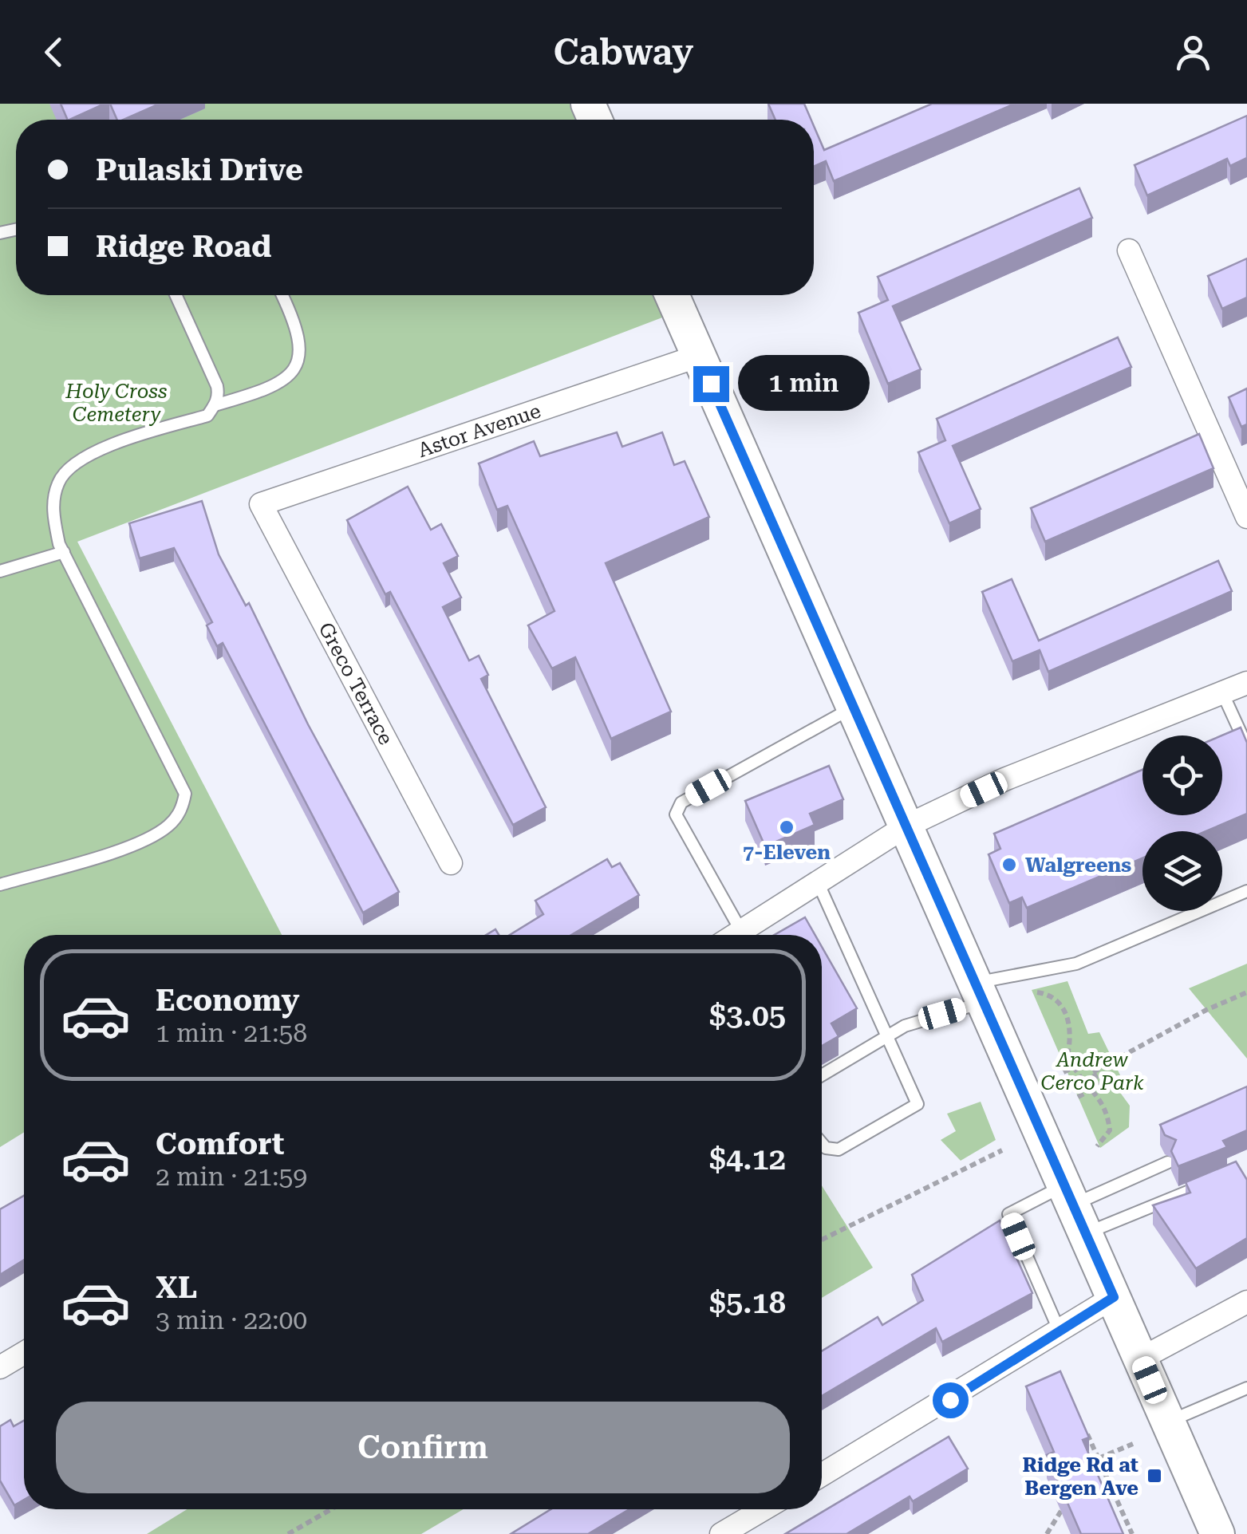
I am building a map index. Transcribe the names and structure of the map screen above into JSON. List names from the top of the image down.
{
  "streets": {
    "street": ["Astor Avenue", "Greco Terrace"]
  },
  "crossings": [
    ["Astor Avenue", "Greco Terrace"]
  ],
  "parks": ["Holy Cross Cemetery", "Andrew Cerco Park"],
  "places": {
    "other": ["7-Eleven", "Walgreens"],
    "transit": ["Ridge Rd at Bergen Ave"]
  },
  "page": {
    "header": "Cabway",
    "banner": ["Pulaski Drive", "Ridge Road"],
    "bubble": "1 min",
    "list": [
      {
        "name": "Economy",
        "note": "1 min · 21:58",
        "value": "$3.05"
      },
      {
        "name": "Comfort",
        "note": "2 min · 21:59",
        "value": "$4.12"
      },
      {
        "name": "XL",
        "note": "3 min · 22:00",
        "value": "$5.18"
      }
    ],
    "buttons": "Confirm"
  }
}
